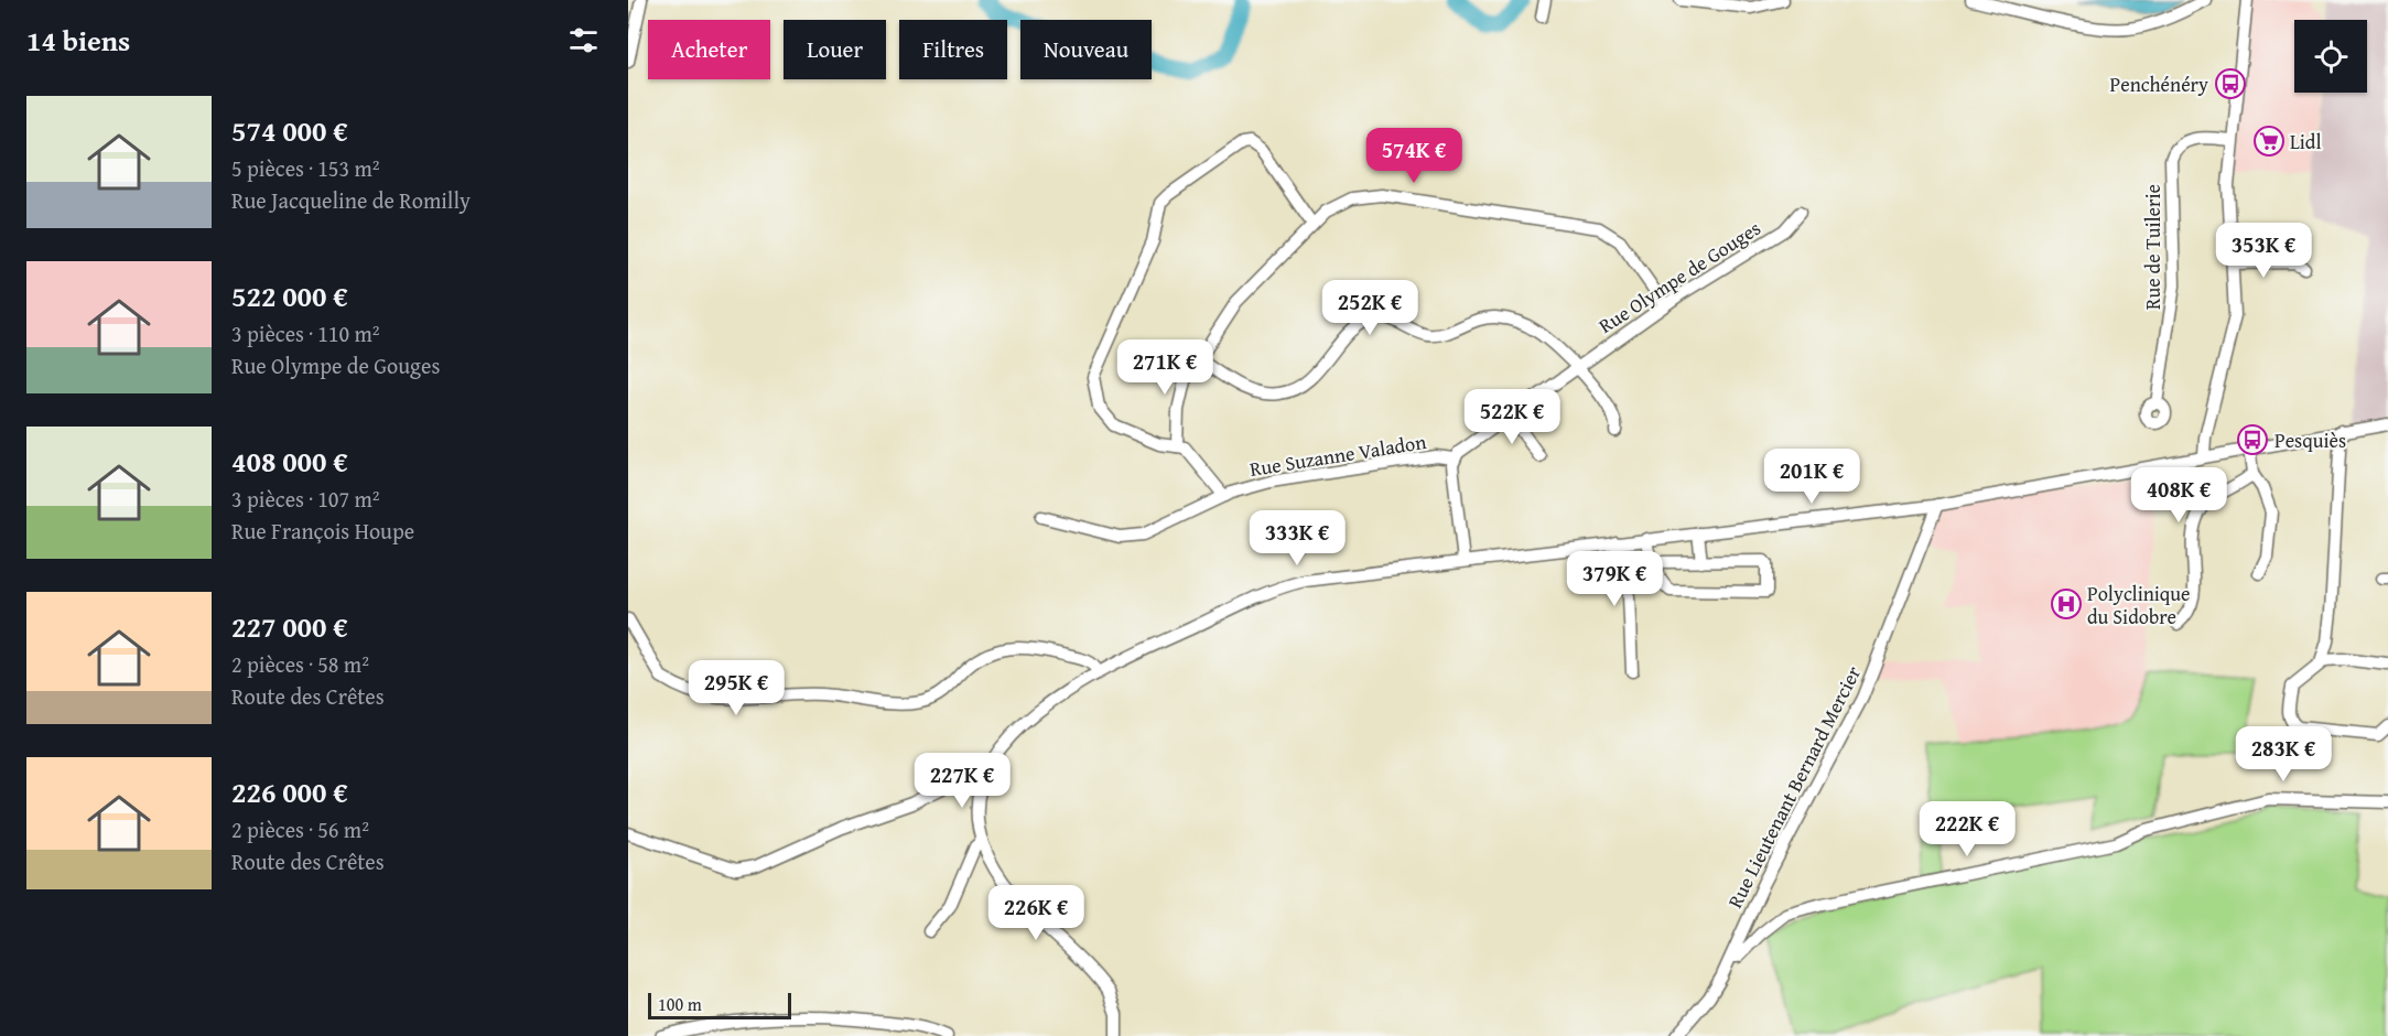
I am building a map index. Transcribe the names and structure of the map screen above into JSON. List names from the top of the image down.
{
  "streets": {
    "street": [
      "Rue de Tuilerie",
      "Rue Olympe de Gouges",
      "Rue Suzanne Valadon",
      "Rue Lieutenant Bernard Mercier"
    ]
  },
  "crossings": [
    ["Rue Olympe de Gouges", "Rue Suzanne Valadon"]
  ],
  "places": {
    "bus stop": ["Penchénéry", "Pesquiès"],
    "supermarket": ["Lidl"],
    "hospital": ["Polyclinique du Sidobre"]
  },
  "scale_bar": "100 m",
  "page": {
    "heading": "14 biens",
    "chip": [
      "Acheter",
      "Louer",
      "Filtres",
      "Nouveau"
    ],
    "list": [
      {
        "name": "574 000 €",
        "note": "5 pièces · 153 m² · Rue Jacqueline de Romilly"
      },
      {
        "name": "522 000 €",
        "note": "3 pièces · 110 m² · Rue Olympe de Gouges"
      },
      {
        "name": "408 000 €",
        "note": "3 pièces · 107 m² · Rue François Houpe"
      },
      {
        "name": "227 000 €",
        "note": "2 pièces · 58 m² · Route des Crêtes"
      },
      {
        "name": "226 000 €",
        "note": "2 pièces · 56 m² · Route des Crêtes"
      }
    ],
    "price": [
      "574K €",
      "353K €",
      "252K €",
      "271K €",
      "522K €",
      "201K €",
      "408K €",
      "333K €",
      "379K €",
      "295K €",
      "283K €",
      "227K €",
      "222K €",
      "226K €"
    ],
    "scale": "100 m"
  }
}
